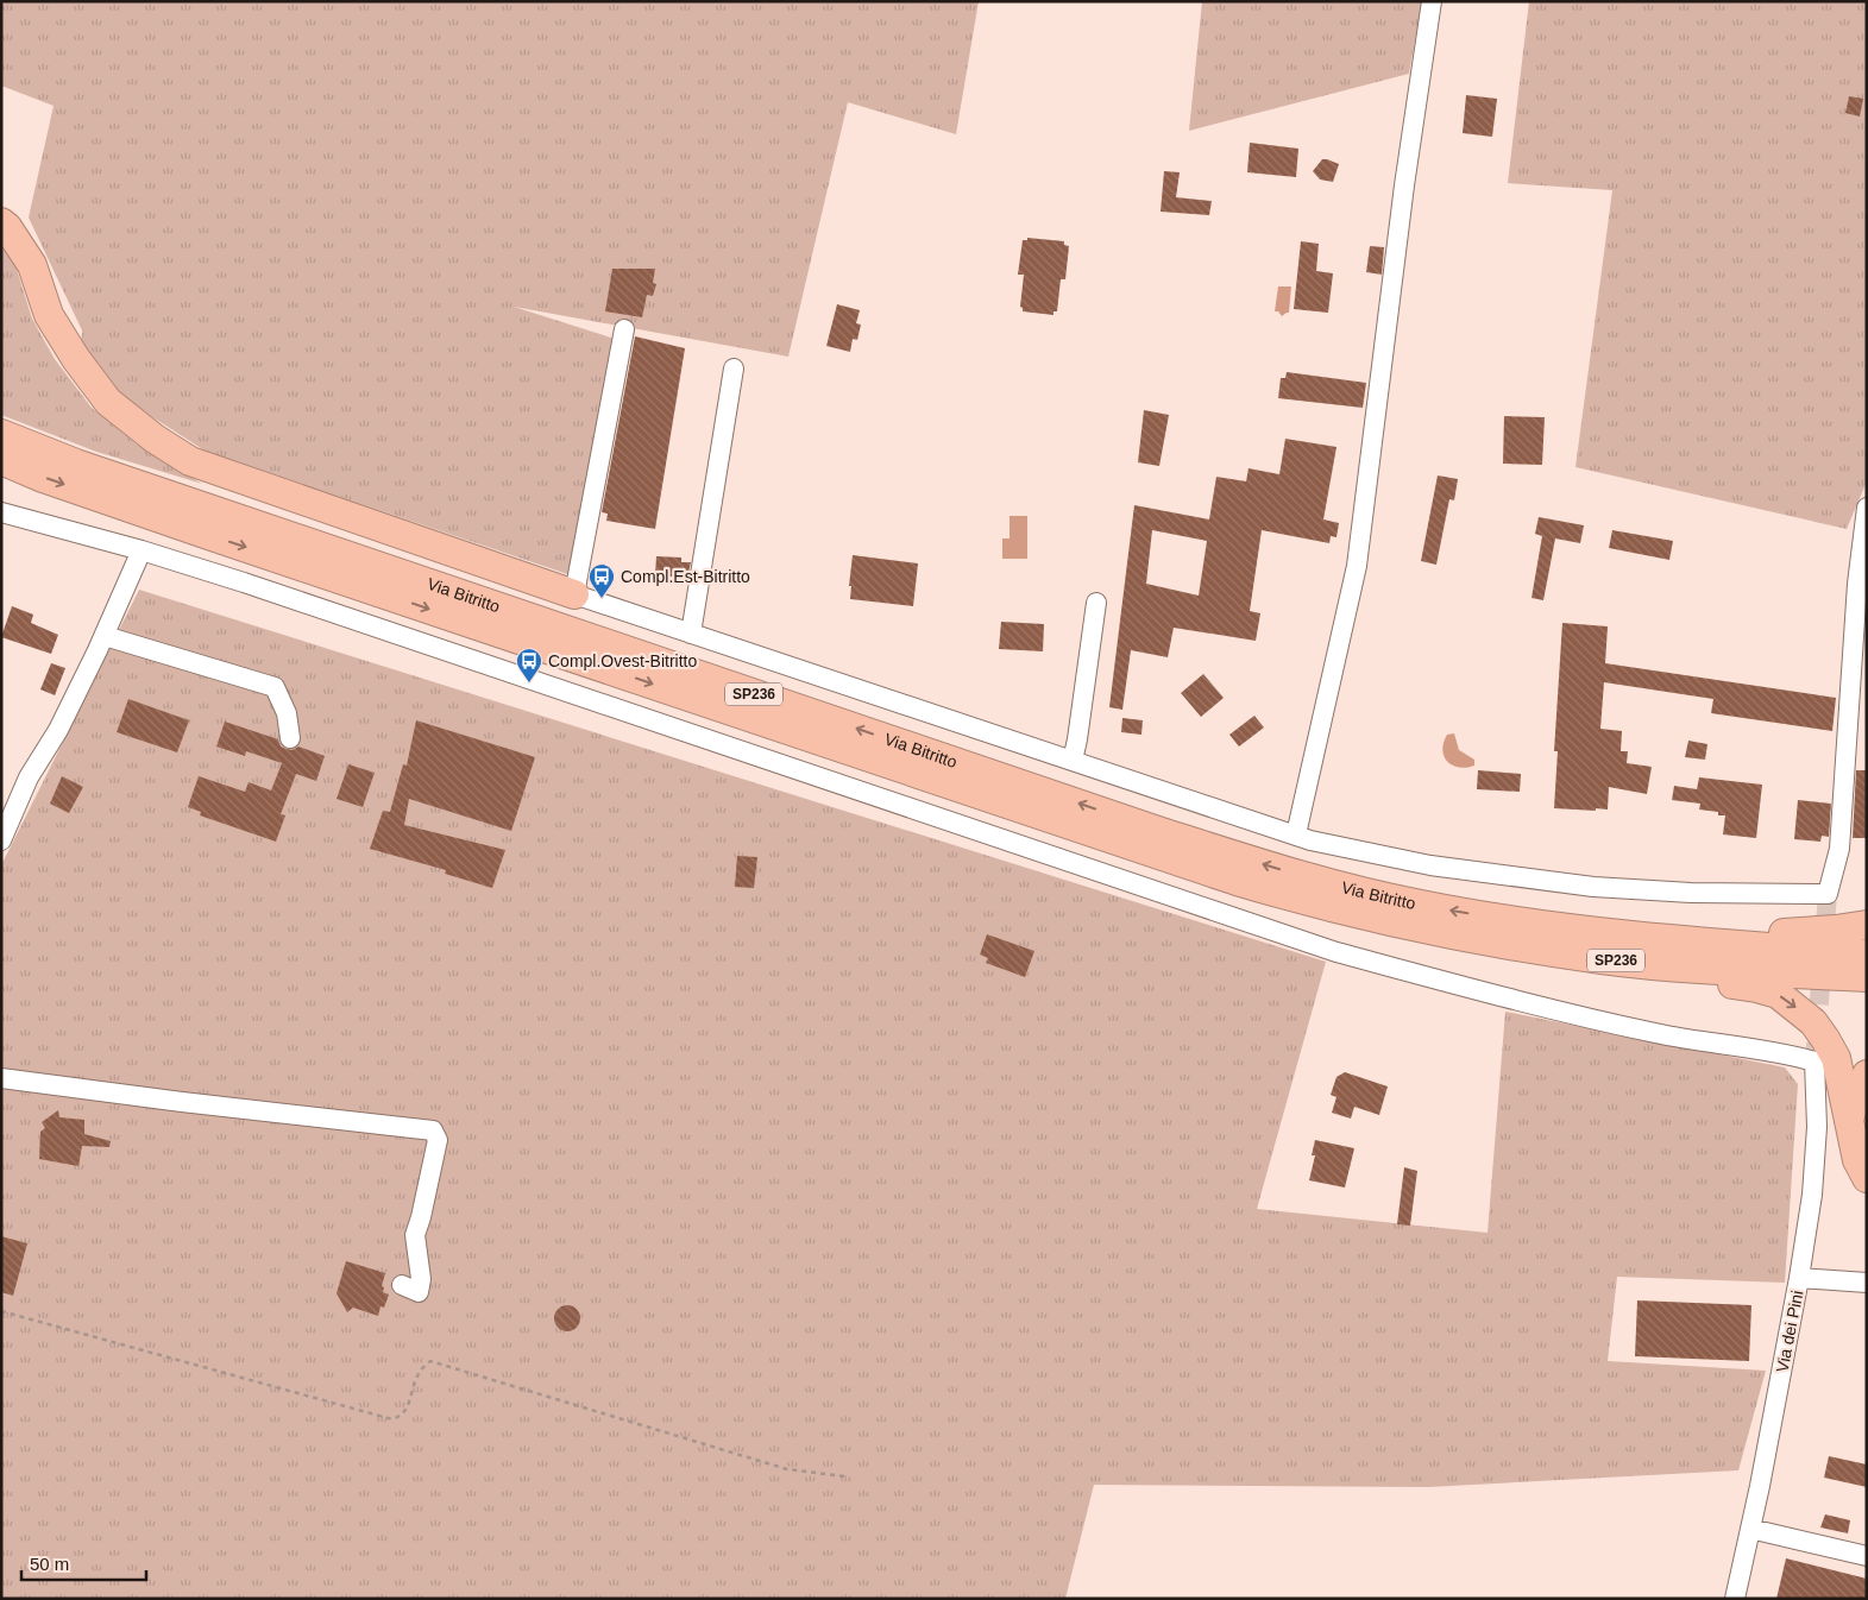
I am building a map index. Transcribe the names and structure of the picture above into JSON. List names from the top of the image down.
{
  "streets": {
    "highway": ["Via Bitritto", "SP236"],
    "street": ["Via dei Pini"]
  },
  "places": {
    "bus stop": ["Compl.Est-Bitritto", "Compl.Ovest-Bitritto"]
  },
  "scale_bar": "50 m"
}
